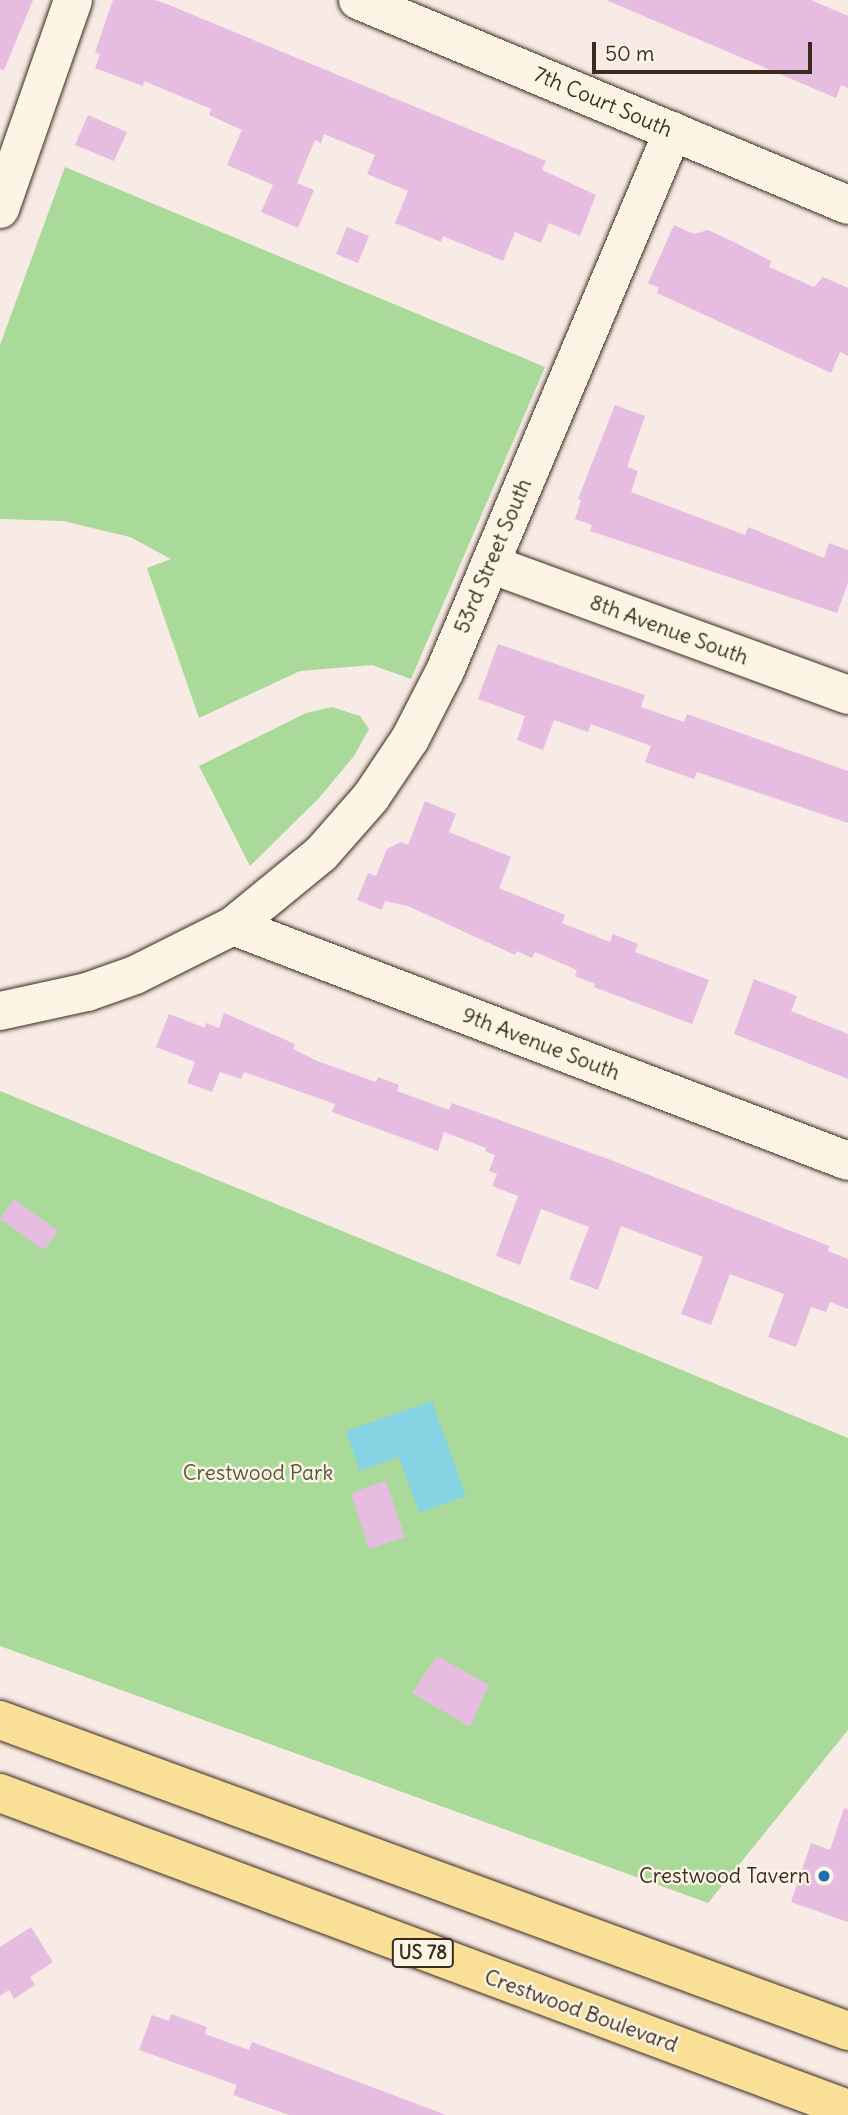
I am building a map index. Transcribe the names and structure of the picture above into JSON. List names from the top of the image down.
{
  "streets": {
    "main road": ["US 78", "Crestwood Boulevard"],
    "street": [
      "7th Court South",
      "53rd Street South",
      "8th Avenue South",
      "9th Avenue South"
    ]
  },
  "crossings": [
    ["7th Court South", "53rd Street South"],
    ["53rd Street South", "8th Avenue South"],
    ["53rd Street South", "9th Avenue South"]
  ],
  "parks": ["Crestwood Park"],
  "places": ["Crestwood Tavern"],
  "scale_bar": "50 m"
}
